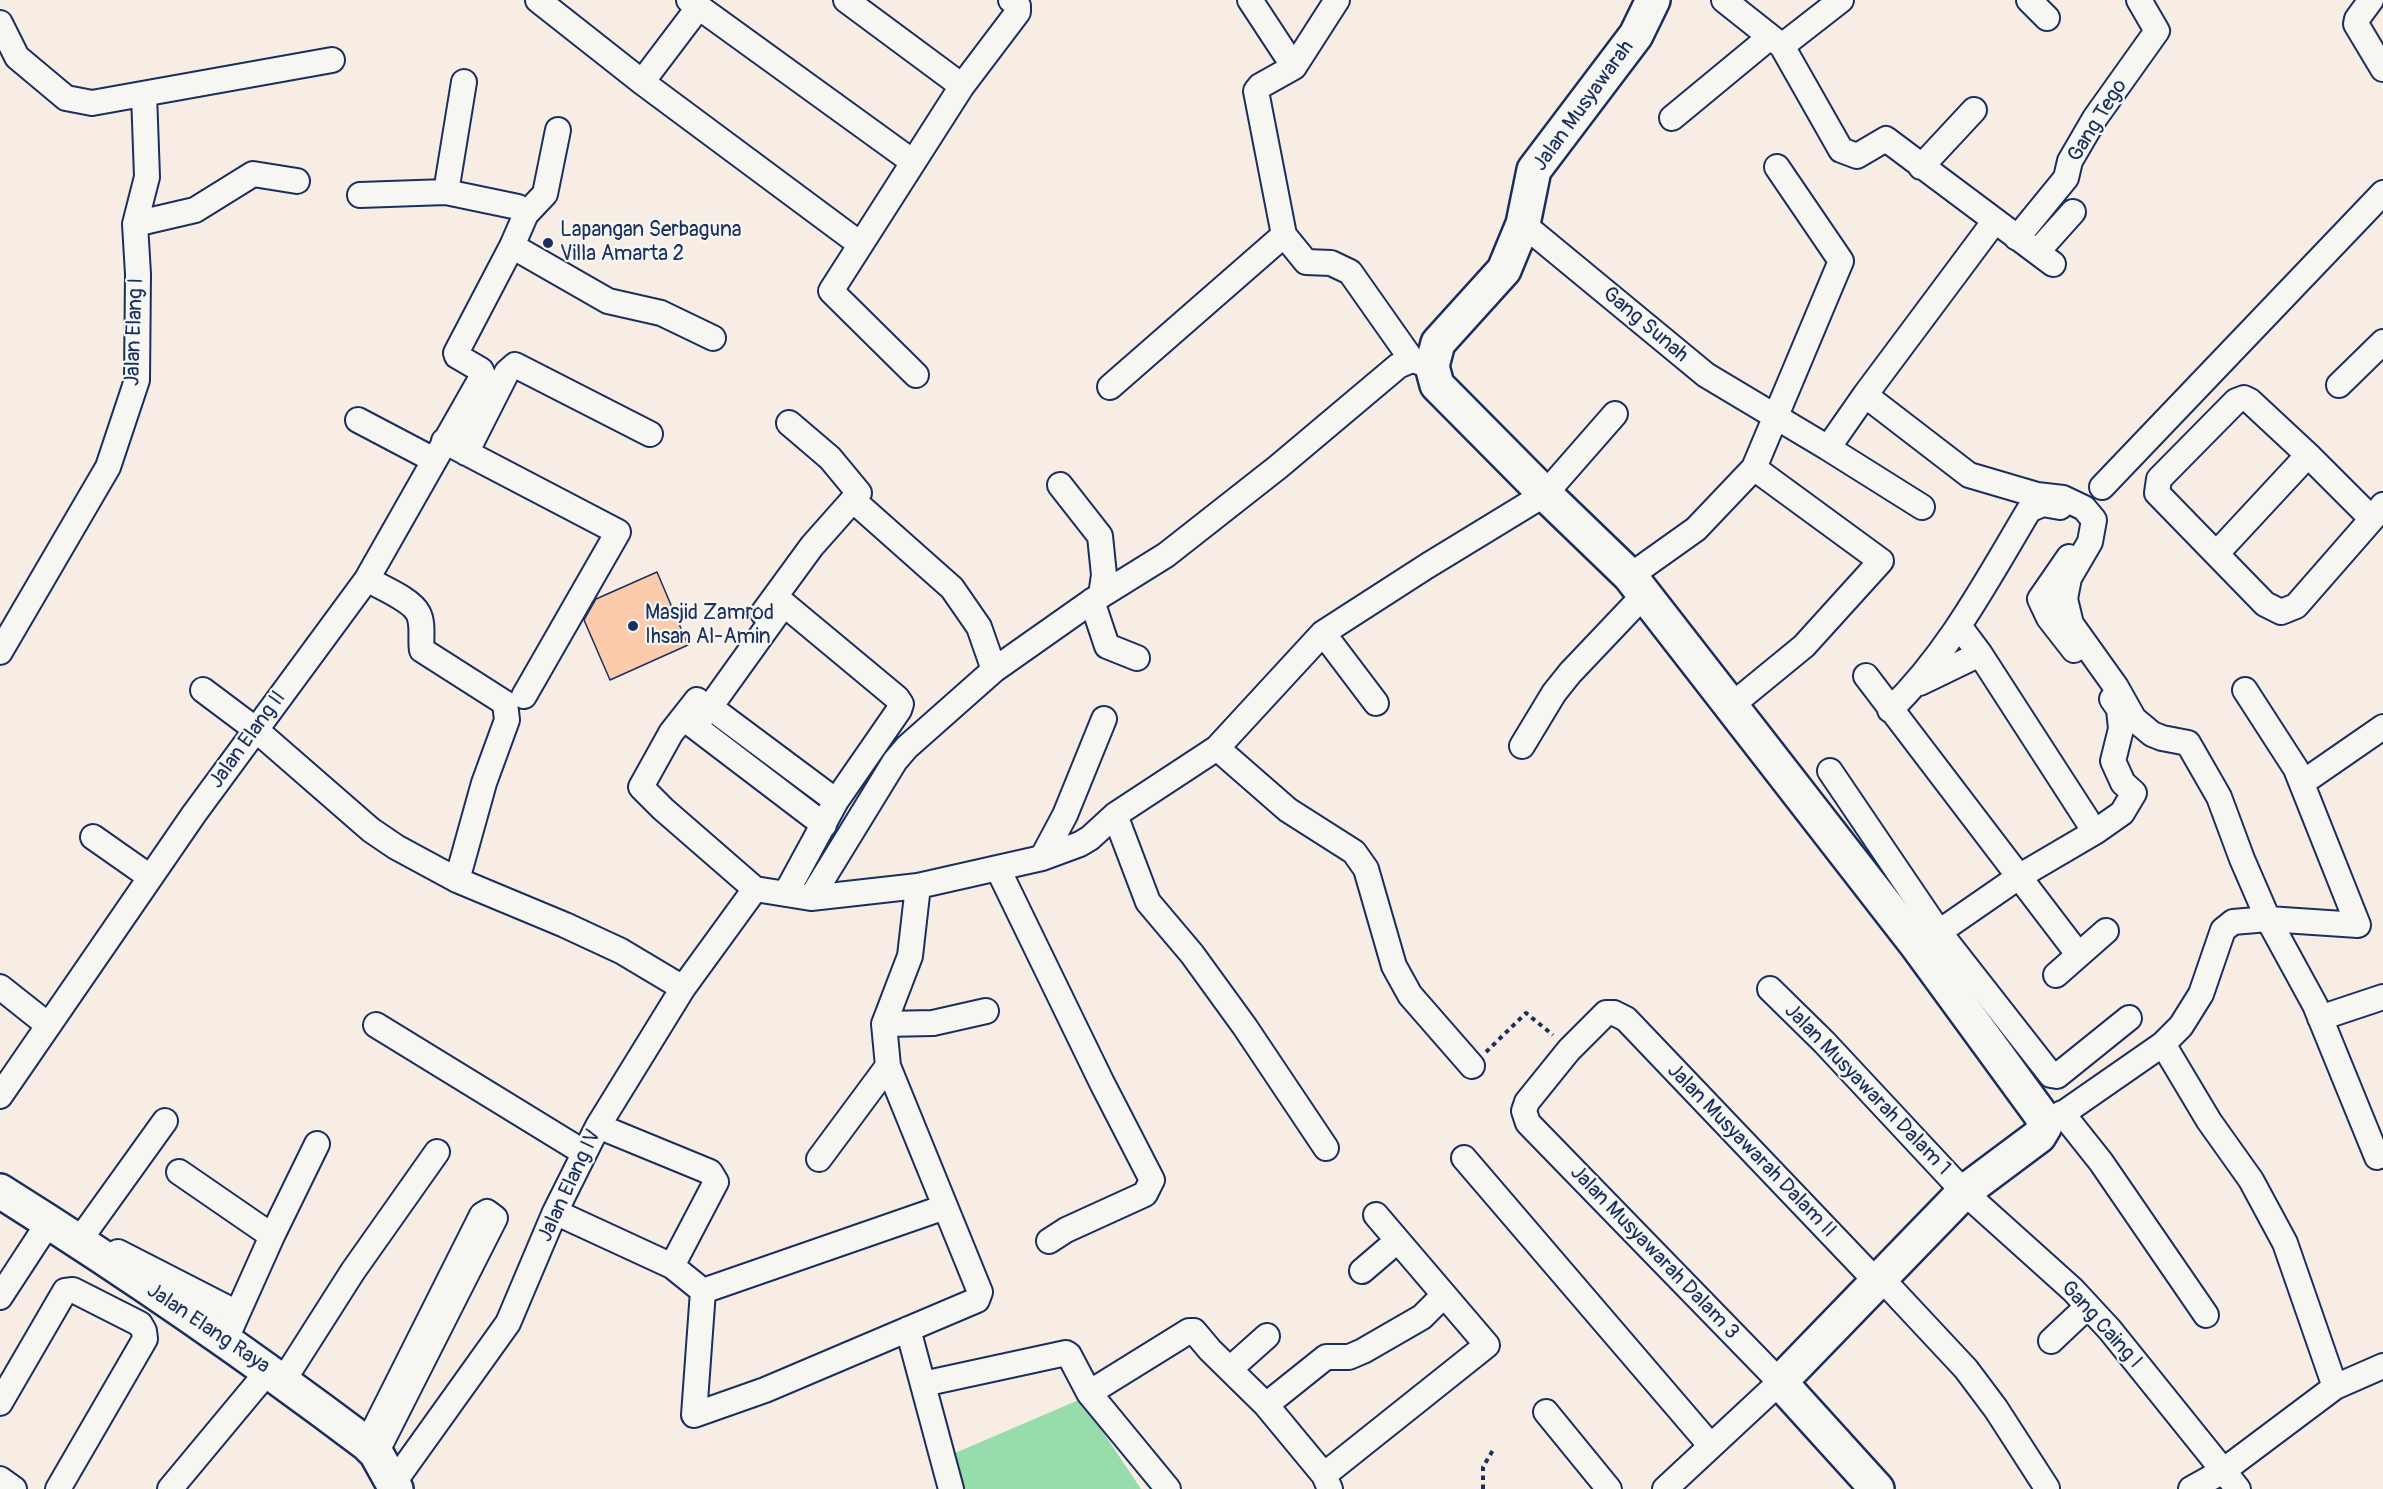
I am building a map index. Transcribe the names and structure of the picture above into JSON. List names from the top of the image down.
{
  "streets": {
    "street": [
      "Jalan Musyawarah",
      "Gang Tego",
      "Gang Sunah",
      "Jalan Elang I",
      "Jalan Elang II",
      "Jalan Musyawarah Dalam 1",
      "Jalan Musyawarah Dalam II",
      "Jalan Elang IV",
      "Jalan Musyawarah Dalam 3",
      "Gang Caing I",
      "Jalan Elang Raya"
    ]
  },
  "crossings": [
    ["Jalan Musyawarah", "Gang Sunah"],
    ["Jalan Musyawarah Dalam 1", "Gang Caing I"],
    ["Jalan Musyawarah Dalam II", "Jalan Musyawarah Dalam 3"],
    ["Jalan Elang IV", "Jalan Elang Raya"]
  ],
  "places": ["Lapangan Serbaguna Villa Amarta 2", "Masjid Zamrod Ihsan Al-Amin"]
}
